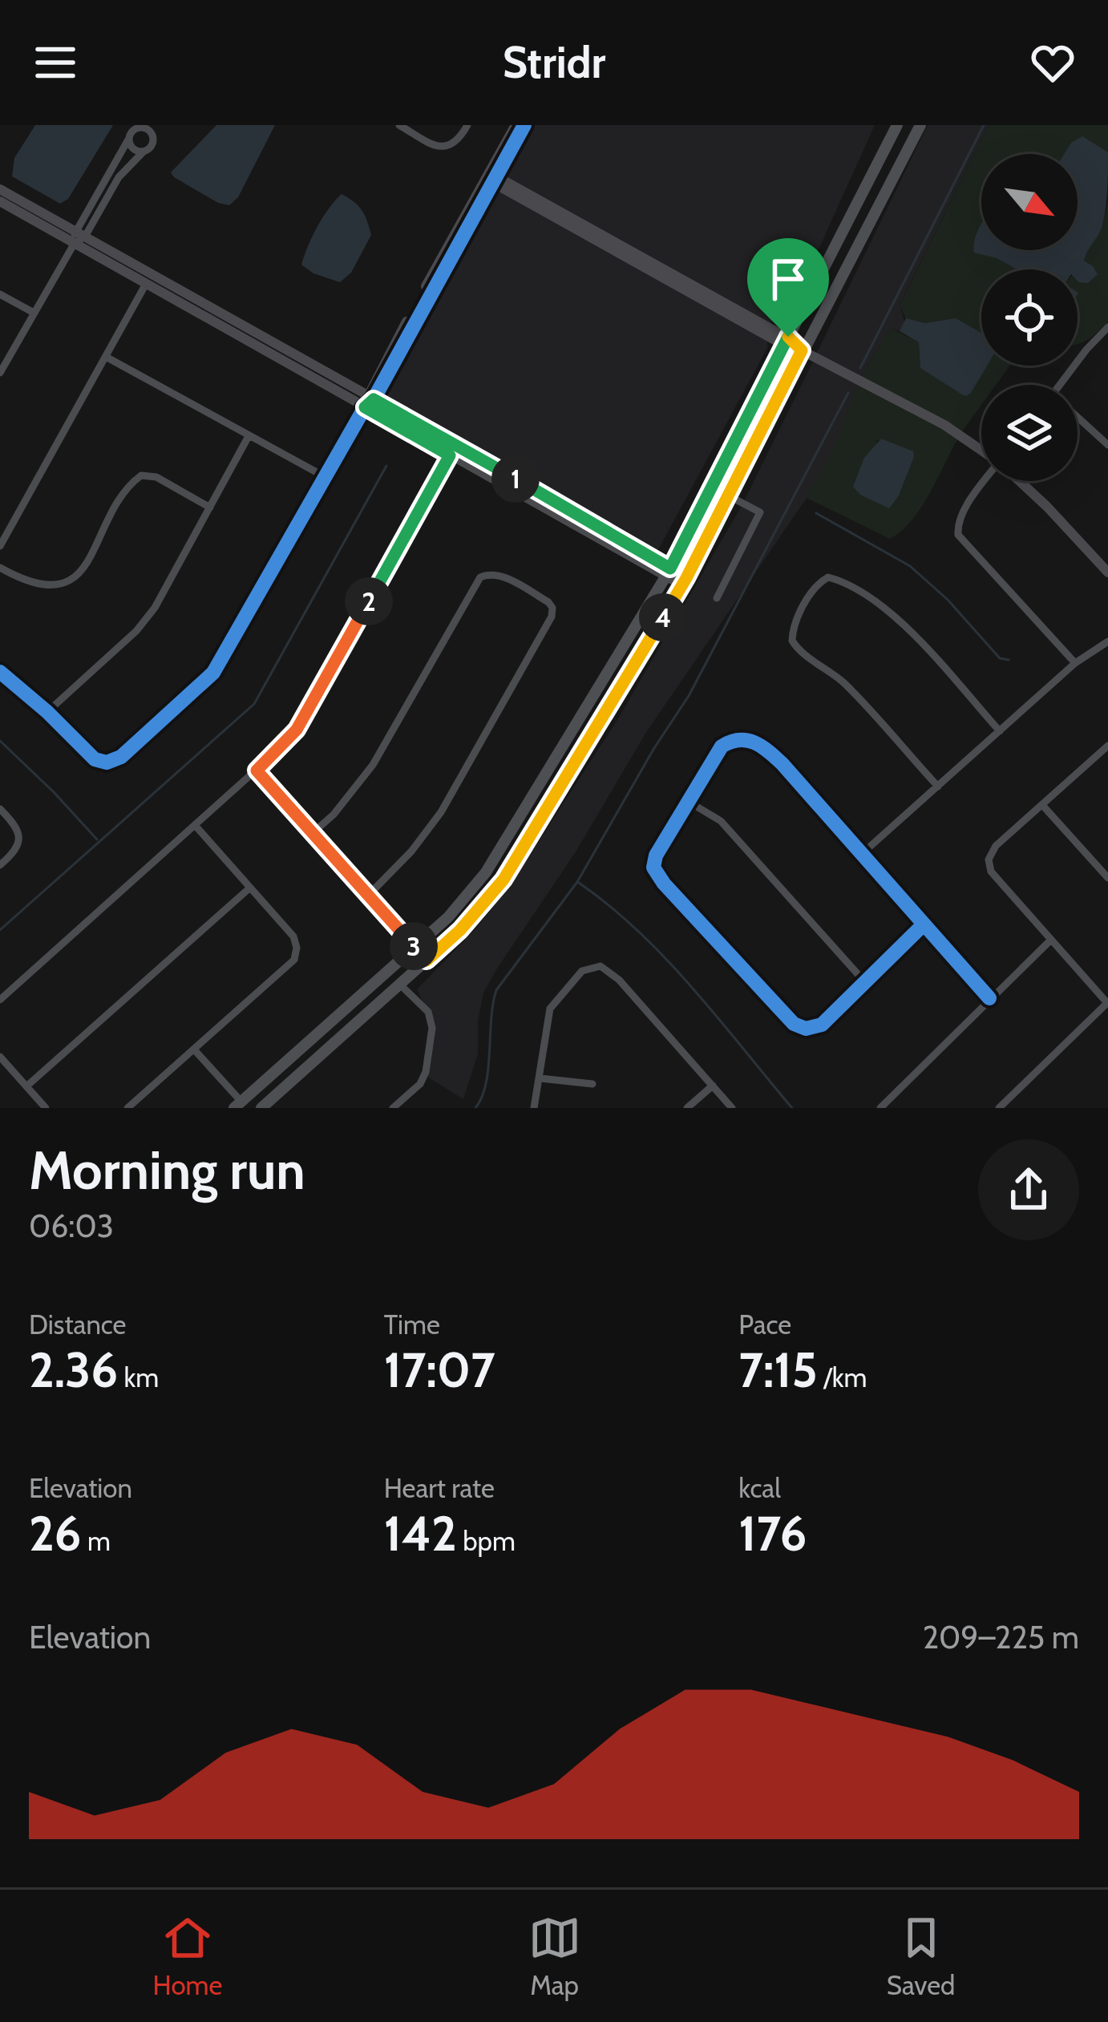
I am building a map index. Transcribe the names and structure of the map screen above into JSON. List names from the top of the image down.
{
  "north": "bottom right",
  "page": {
    "header": "Stridr",
    "pins": [
      "1",
      "2",
      "4",
      "3"
    ],
    "heading": ["Morning run", "06:03"],
    "stats": [
      ["Distance", "2.36 km"],
      ["Time", "17:07"],
      ["Pace", "7:15 /km"],
      ["Elevation", "26 m"],
      ["Heart rate", "142 bpm"],
      ["kcal", "176"]
    ],
    "chart": ["Elevation", "209–225 m"],
    "tabs": ["Home", "Map", "Saved"]
  }
}
